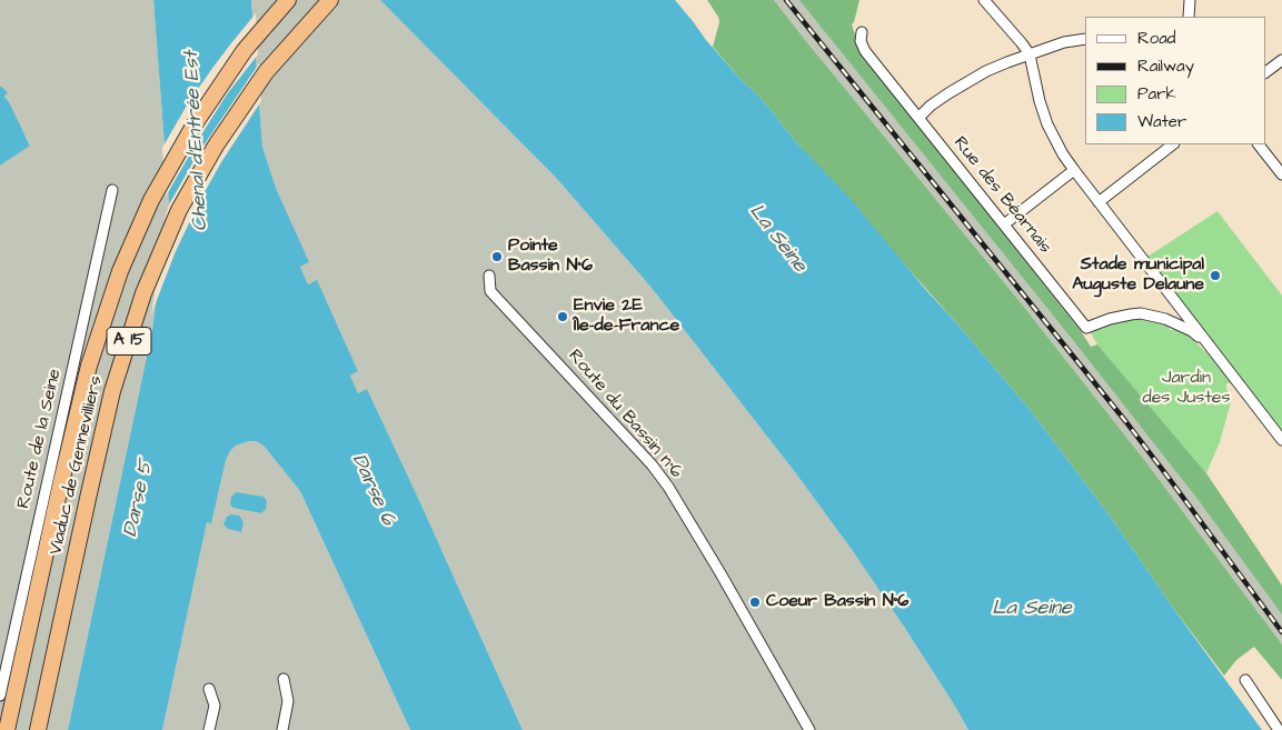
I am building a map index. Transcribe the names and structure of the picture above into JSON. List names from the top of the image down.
{
  "streets": {
    "highway": ["A 15", "Viaduc de Gennevilliers"],
    "street": ["Rue des Béarnais", "Route du Bassin n°6", "Route de la Seine"]
  },
  "water": [
    "Chenal d'Entrée Est",
    "La Seine",
    "Darse 6",
    "Darse 5"
  ],
  "parks": ["Jardin des Justes"],
  "places": [
    "Pointe Bassin N°6",
    "Stade municipal Auguste Delaune",
    "Envie 2E Île-de-France",
    "Coeur Bassin N°6"
  ],
  "legend": [
    "Road",
    "Railway",
    "Park",
    "Water"
  ]
}
